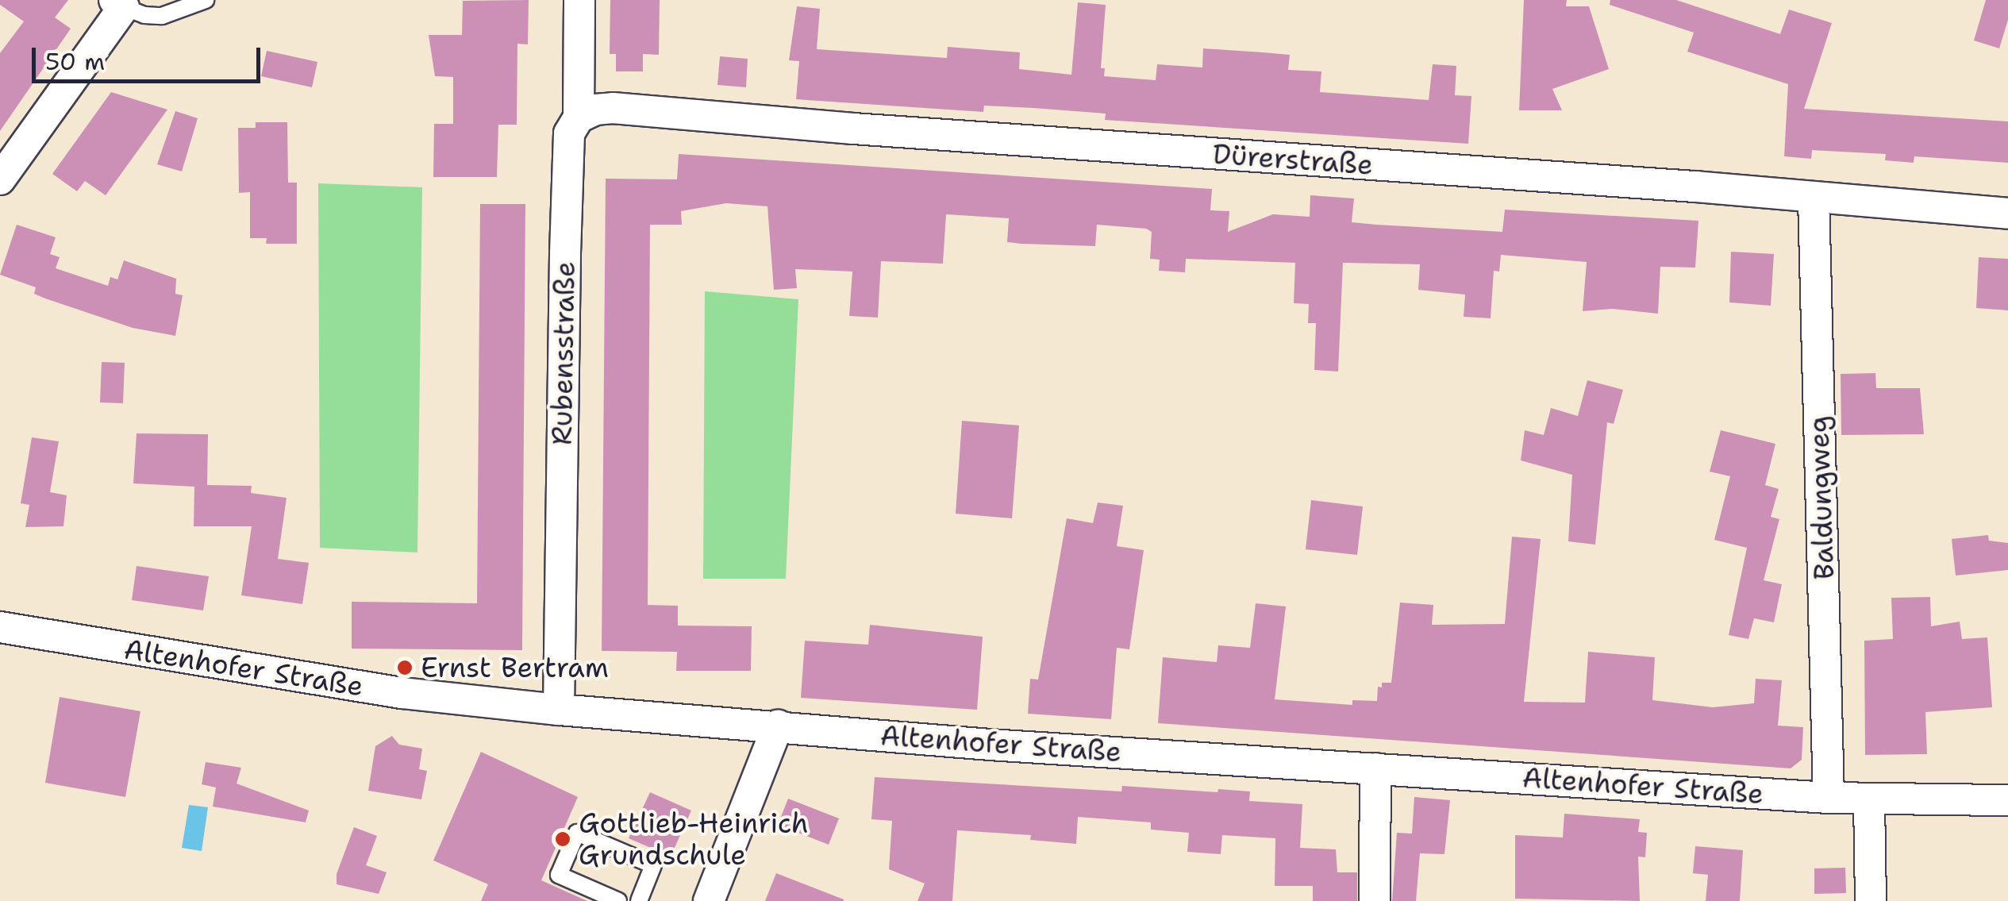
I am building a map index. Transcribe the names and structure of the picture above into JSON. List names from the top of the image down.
{
  "streets": {
    "street": [
      "Dürerstraße",
      "Rubensstraße",
      "Baldungweg",
      "Altenhofer Straße"
    ]
  },
  "crossings": [
    ["Dürerstraße", "Rubensstraße"],
    ["Dürerstraße", "Baldungweg"],
    ["Rubensstraße", "Altenhofer Straße"],
    ["Baldungweg", "Altenhofer Straße"]
  ],
  "places": ["Ernst Bertram", "Gottlieb-Heinrich Grundschule"],
  "scale_bar": "50 m"
}
